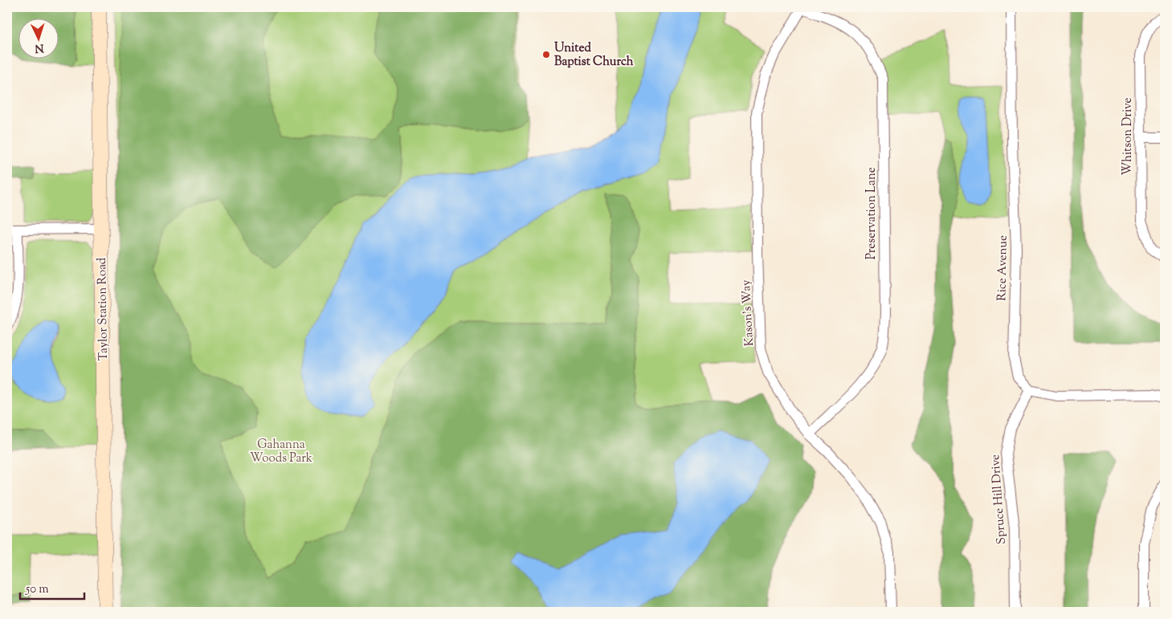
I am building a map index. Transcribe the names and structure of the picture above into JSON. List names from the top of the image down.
{
  "streets": {
    "main road": ["Taylor Station Road"],
    "street": [
      "Whitson Drive",
      "Preservation Lane",
      "Rice Avenue",
      "Kason's Way",
      "Spruce Hill Drive"
    ]
  },
  "crossings": [
    ["Preservation Lane", "Kason's Way"],
    ["Rice Avenue", "Spruce Hill Drive"]
  ],
  "parks": ["Gahanna Woods Park"],
  "places": ["United Baptist Church"],
  "scale_bar": "50 m",
  "north": "bottom"
}
